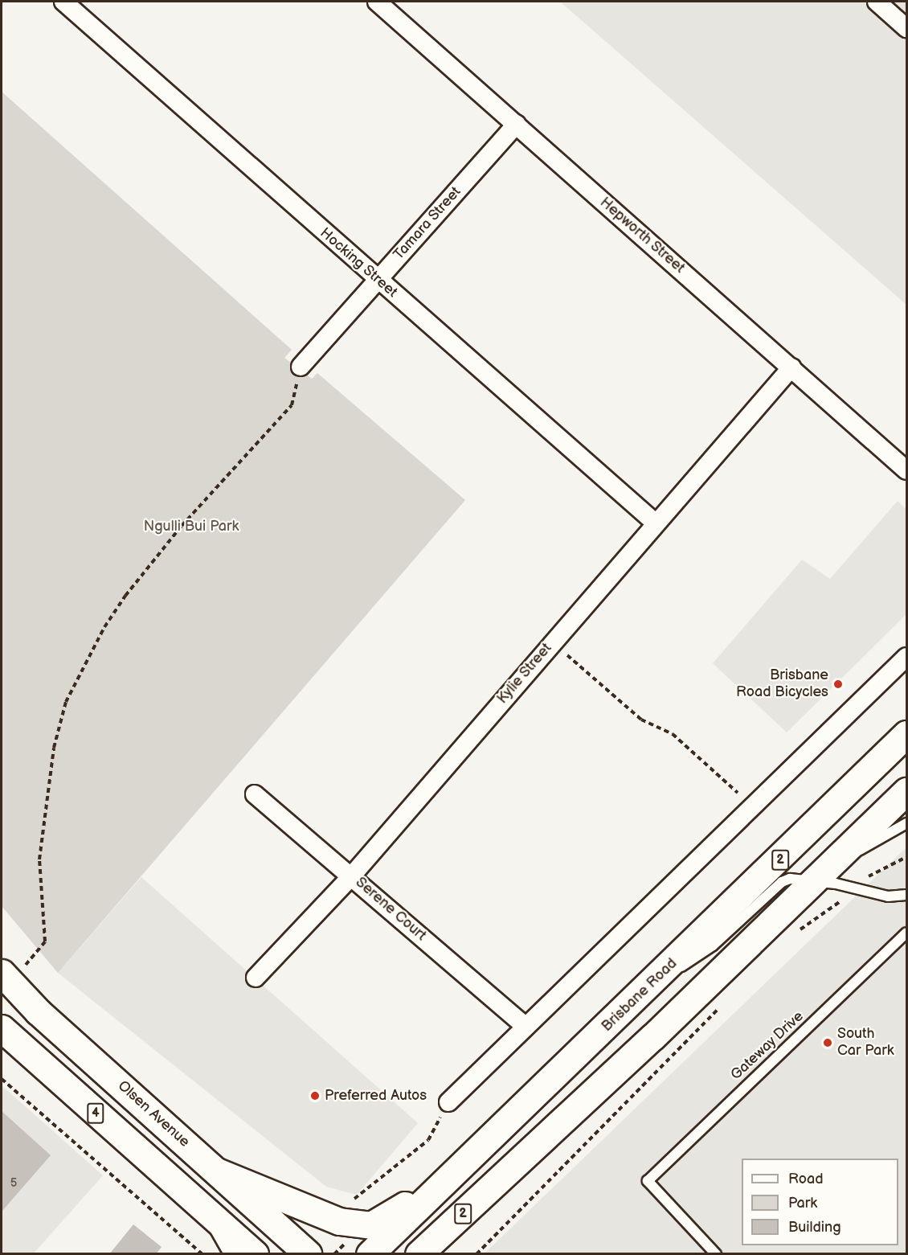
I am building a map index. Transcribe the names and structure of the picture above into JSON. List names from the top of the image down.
{
  "streets": {
    "main road": [
      "2",
      "Brisbane Road",
      "4",
      "Olsen Avenue"
    ],
    "street": [
      "Tamara Street",
      "Hepworth Street",
      "Hocking Street",
      "Kylie Street",
      "Serene Court"
    ],
    "lane": ["Gateway Drive"]
  },
  "crossings": [
    ["Tamara Street", "Hepworth Street"],
    ["Tamara Street", "Hocking Street"],
    ["Hepworth Street", "Kylie Street"],
    ["Hocking Street", "Kylie Street"],
    ["Kylie Street", "Serene Court"]
  ],
  "parks": ["Ngulli Bui Park"],
  "places": ["Brisbane Road Bicycles", "South Car Park", "Preferred Autos"],
  "house_numbers": ["5"],
  "legend": ["Road", "Park", "Building"]
}
